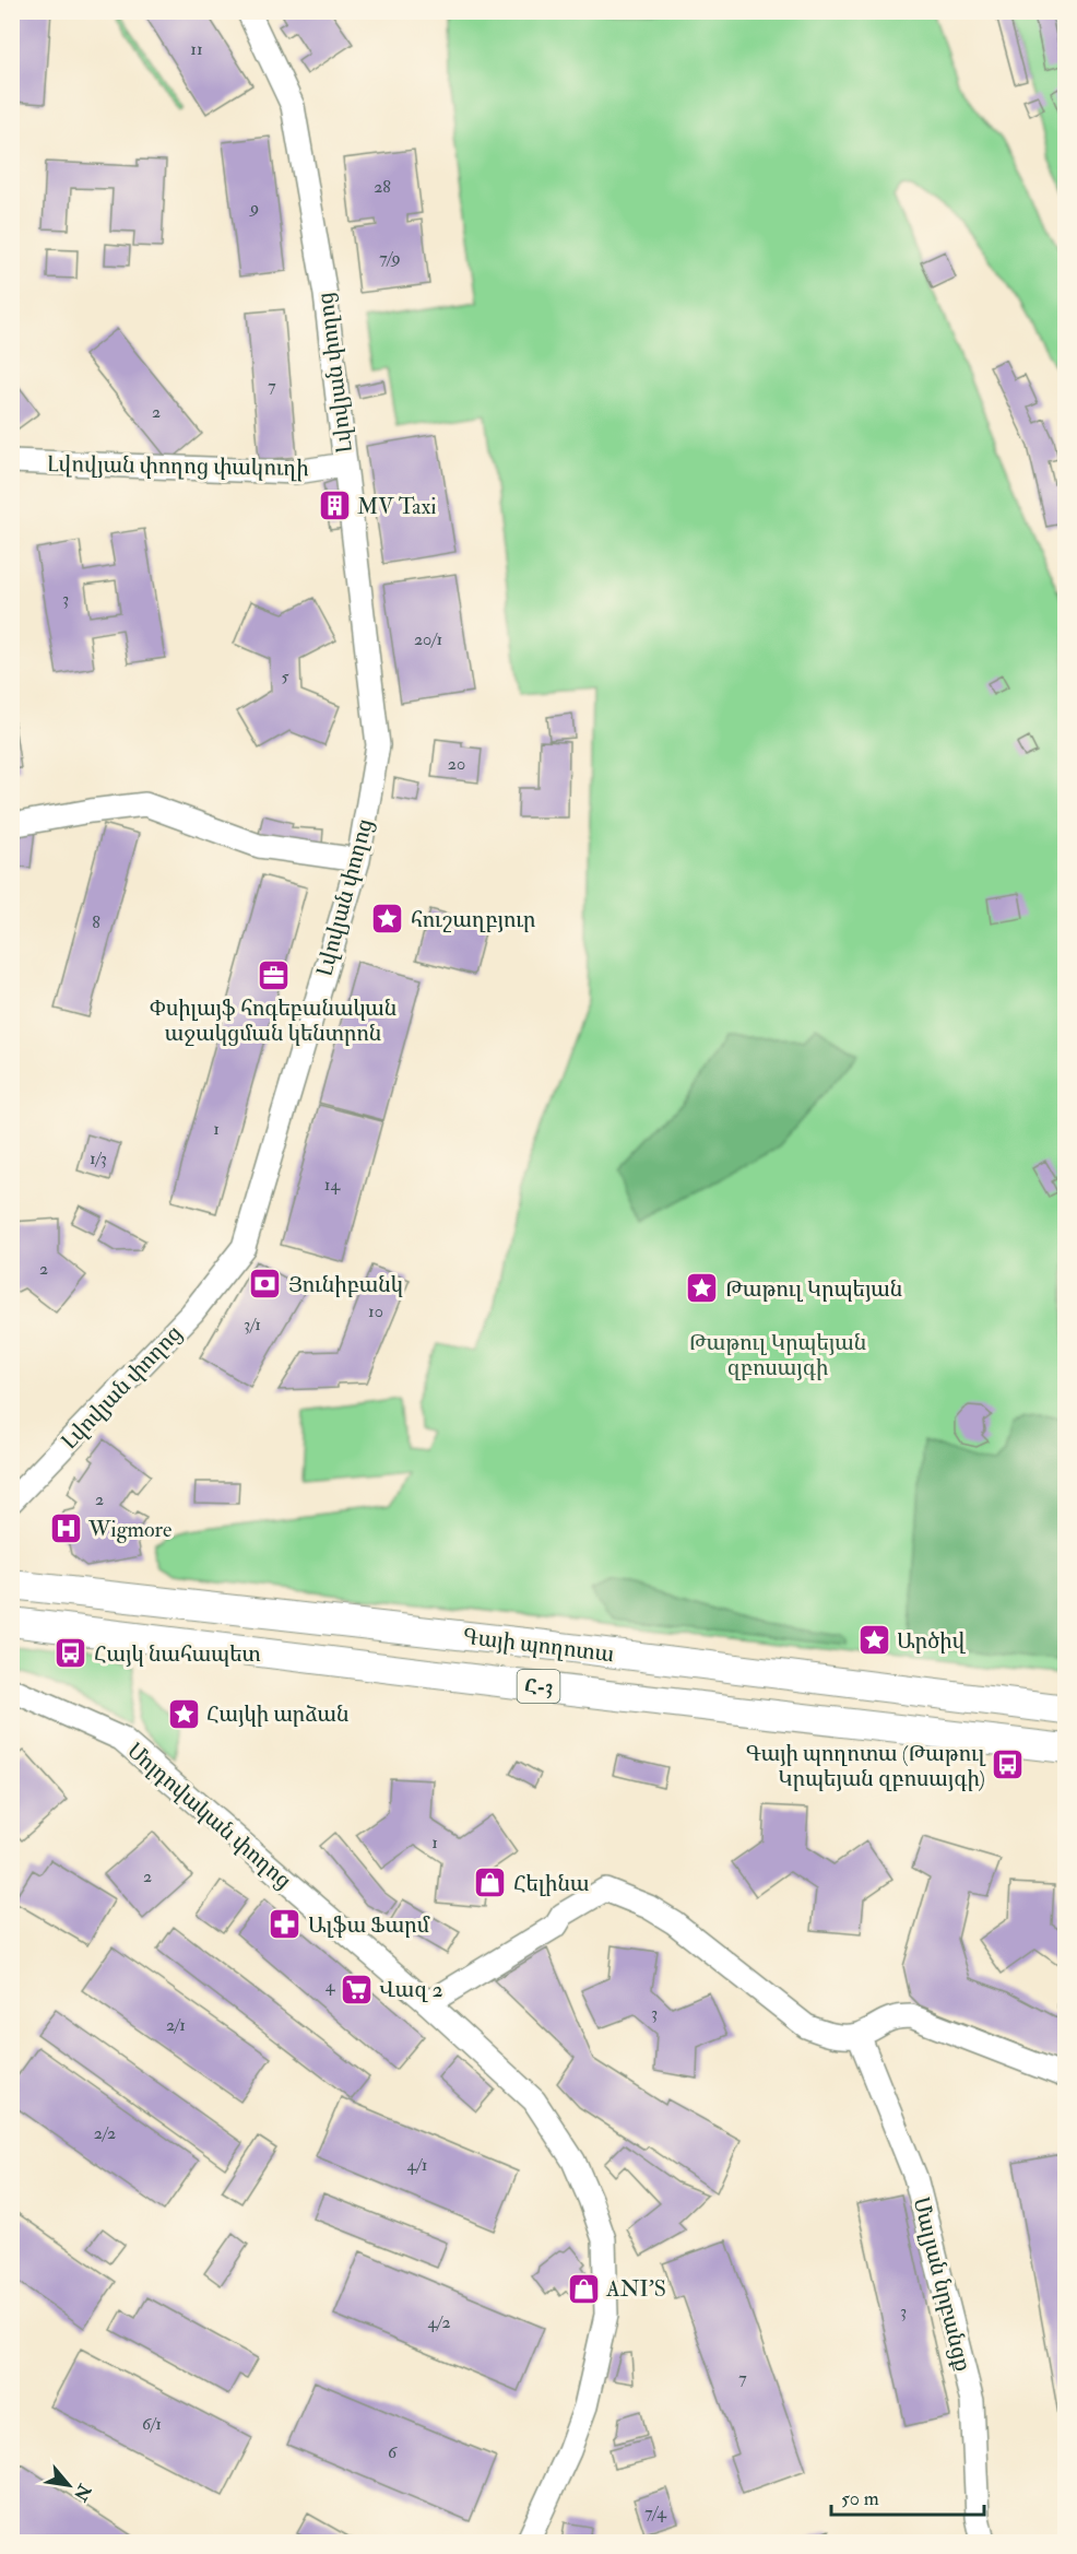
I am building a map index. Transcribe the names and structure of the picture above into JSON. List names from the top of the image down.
{
  "streets": {
    "main road": ["Գայի պողոտա", "Հ-3"],
    "street": [
      "Լվովյան փողոց",
      "Լվովյան փողոց փակուղի",
      "Մոլդովական փողոց",
      "Մալյան նրբանցք"
    ]
  },
  "crossings": [
    ["Լվովյան փողոց", "Լվովյան փողոց փակուղի"]
  ],
  "parks": ["Թաթուլ Կրպեյան զբոսայգի"],
  "places": {
    "building": ["MV Taxi"],
    "place": [
      "հուշաղբյուր",
      "Թաթուլ Կրպեյան",
      "Արծիվ",
      "Հայկի արձան"
    ],
    "office": ["Փսիլայֆ հոգեբանական աջակցման կենտրոն"],
    "bank": ["Յունիբանկ"],
    "hospital": ["Wigmore"],
    "bus stop": ["Հայկ նահապետ", "Գայի պողոտա (Թաթուլ Կրպեյան զբոսայգի)"],
    "shop": ["Հելինա", "ANI'S"],
    "pharmacy": ["Ալֆա Ֆարմ"],
    "supermarket": ["Վազ 2"]
  },
  "house_numbers": [
    "11",
    "28",
    "9",
    "7/9",
    "7",
    "2",
    "3",
    "20/1",
    "5",
    "20",
    "8",
    "1",
    "1/3",
    "14",
    "2",
    "10",
    "3/1",
    "2",
    "1",
    "2",
    "4",
    "3",
    "2/1",
    "2/2",
    "4/1",
    "3",
    "4/2",
    "7",
    "6/1",
    "6",
    "7/4"
  ],
  "scale_bar": "50 m",
  "north": "bottom right"
}
